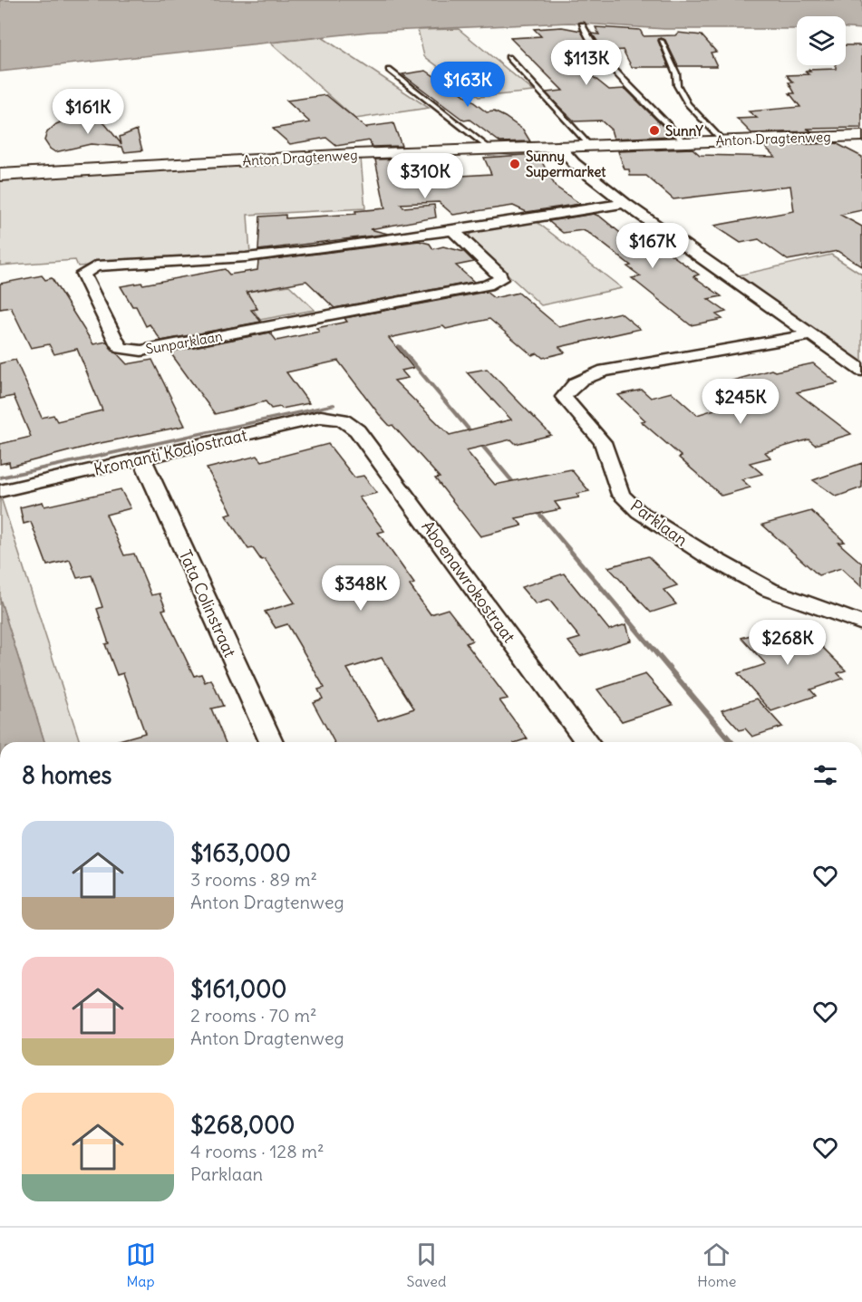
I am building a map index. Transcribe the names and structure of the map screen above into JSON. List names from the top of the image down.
{
  "streets": {
    "main road": ["Anton Dragtenweg"],
    "street": [
      "Sunparklaan",
      "Kromanti Kodjostraat",
      "Parklaan",
      "Aboenawrokostraat",
      "Tata Colinstraat"
    ]
  },
  "crossings": [
    ["Kromanti Kodjostraat", "Aboenawrokostraat"],
    ["Kromanti Kodjostraat", "Tata Colinstraat"]
  ],
  "places": ["SunnY", "Sunny Supermarket"],
  "page": {
    "price": [
      "$113K",
      "$163K",
      "$161K",
      "$310K",
      "$167K",
      "$245K",
      "$348K",
      "$268K"
    ],
    "heading": "8 homes",
    "list": [
      {
        "name": "$163,000",
        "note": "3 rooms · 89 m² · Anton Dragtenweg"
      },
      {
        "name": "$161,000",
        "note": "2 rooms · 70 m² · Anton Dragtenweg"
      },
      {
        "name": "$268,000",
        "note": "4 rooms · 128 m² · Parklaan"
      }
    ],
    "tabs": ["Map", "Saved", "Home"]
  }
}
